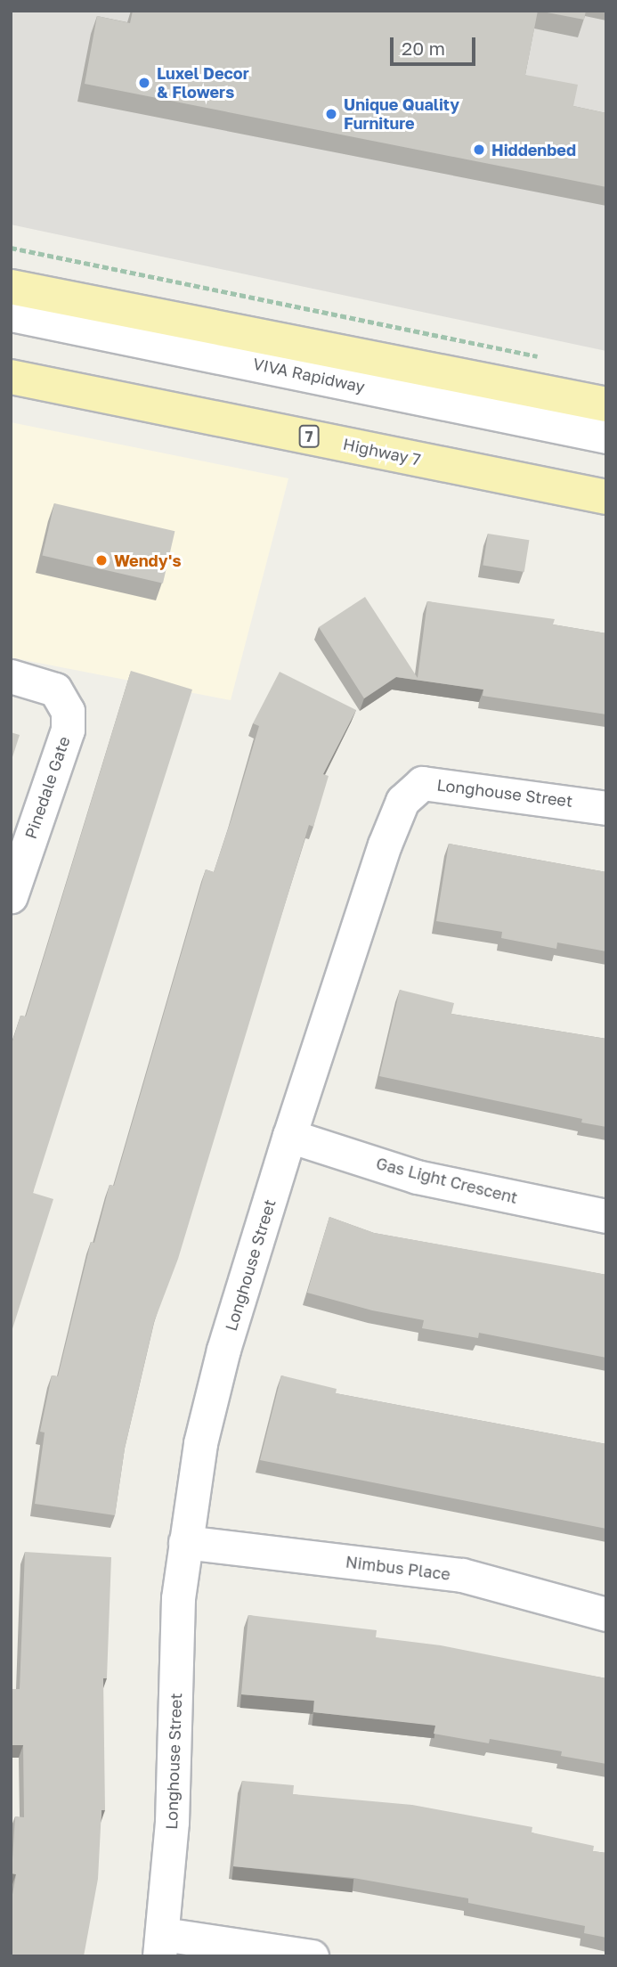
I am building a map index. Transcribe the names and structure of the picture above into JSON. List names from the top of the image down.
{
  "streets": {
    "main road": ["7", "Highway 7"],
    "street": [
      "VIVA Rapidway",
      "Pinedale Gate",
      "Longhouse Street",
      "Gas Light Crescent",
      "Nimbus Place"
    ]
  },
  "crossings": [
    ["Longhouse Street", "Gas Light Crescent"],
    ["Longhouse Street", "Nimbus Place"]
  ],
  "places": [
    "Luxel Decor & Flowers",
    "Unique Quality Furniture",
    "Hiddenbed",
    "Wendy's"
  ],
  "scale_bar": "20 m"
}
